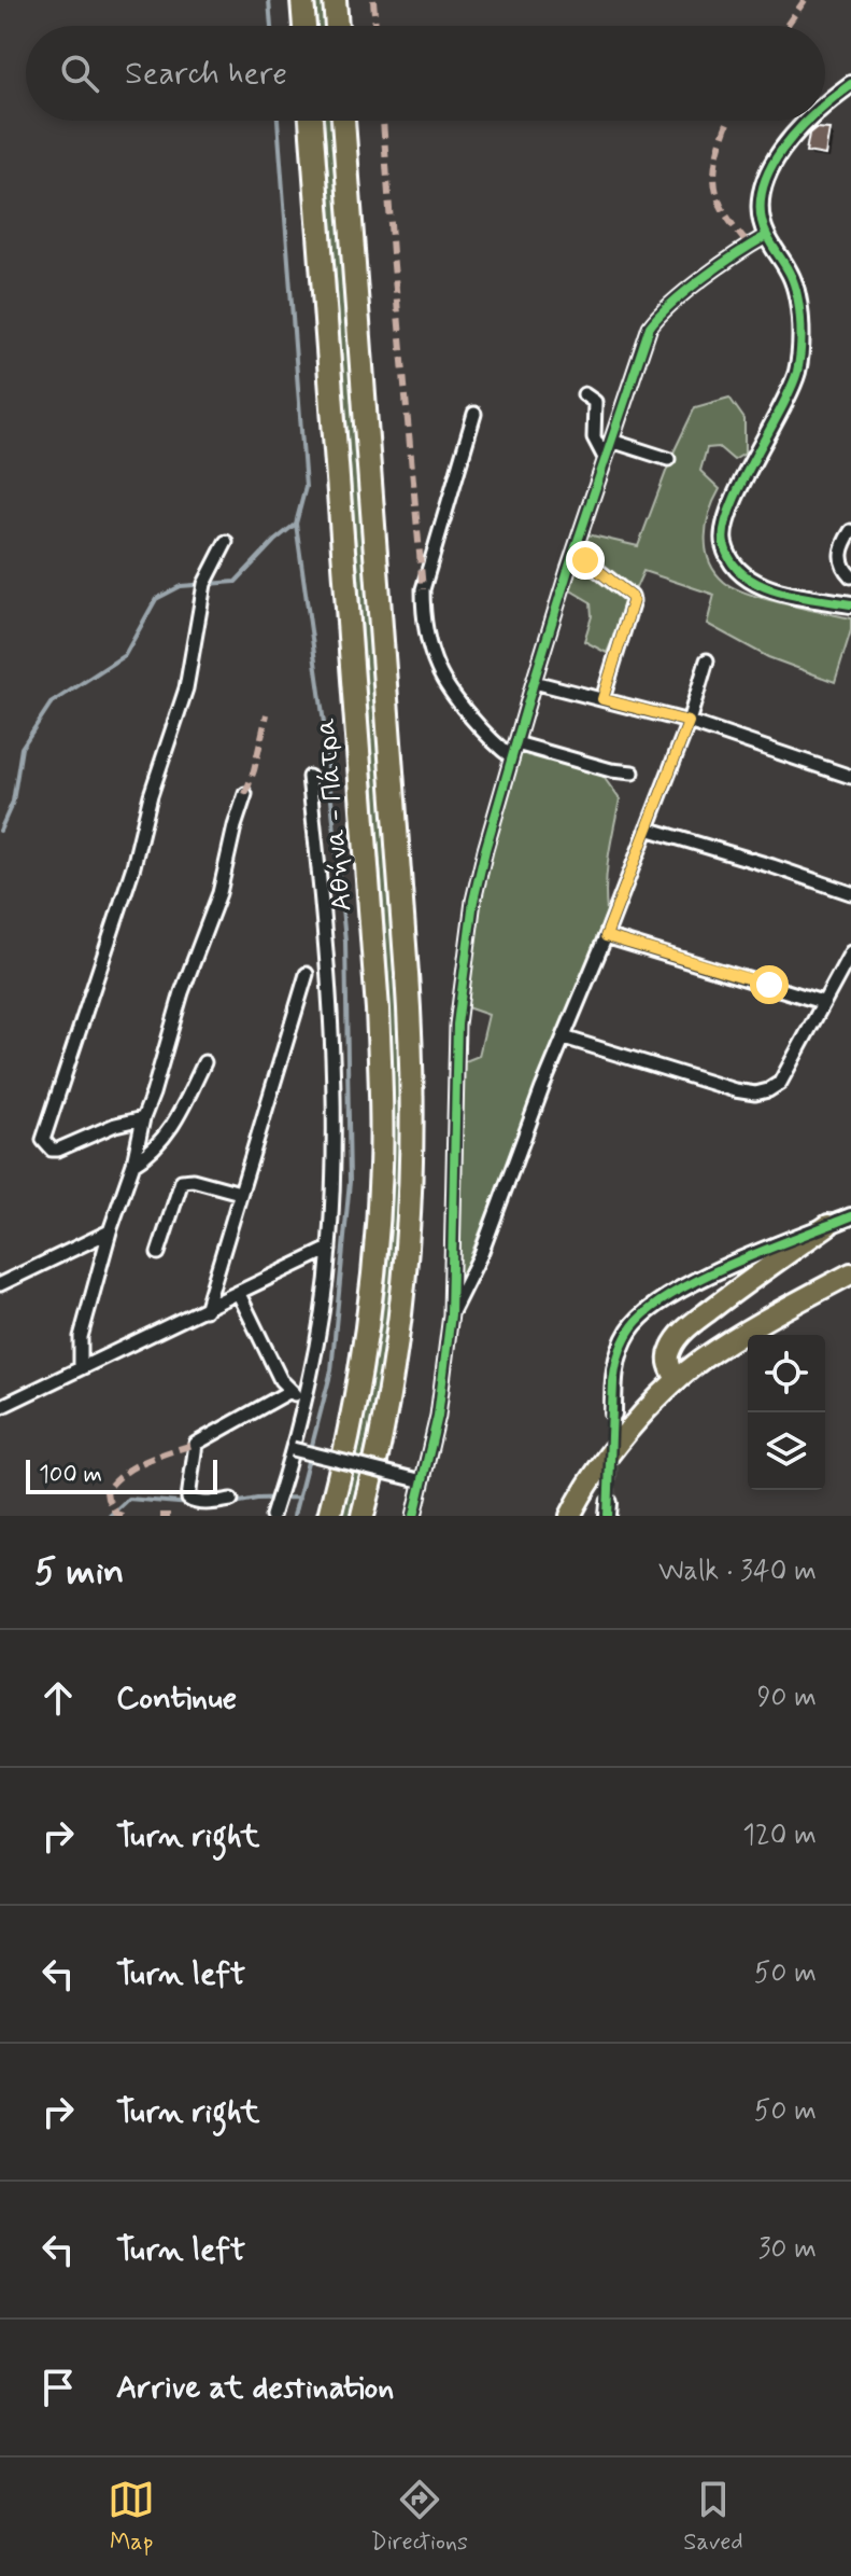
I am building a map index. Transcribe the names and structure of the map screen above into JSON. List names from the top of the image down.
{
  "streets": {
    "highway": ["Αθήνα - Πάτρα"]
  },
  "scale_bar": "100 m",
  "page": {
    "search": "Search here",
    "scale": "100 m",
    "heading": ["5 min", "Walk · 340 m"],
    "list": [
      ["Continue", "90 m"],
      ["Turn right", "120 m"],
      ["Turn left", "50 m"],
      ["Turn right", "50 m"],
      ["Turn left", "30 m"],
      "Arrive at destination"
    ],
    "nav": ["Map", "Directions", "Saved"]
  }
}
